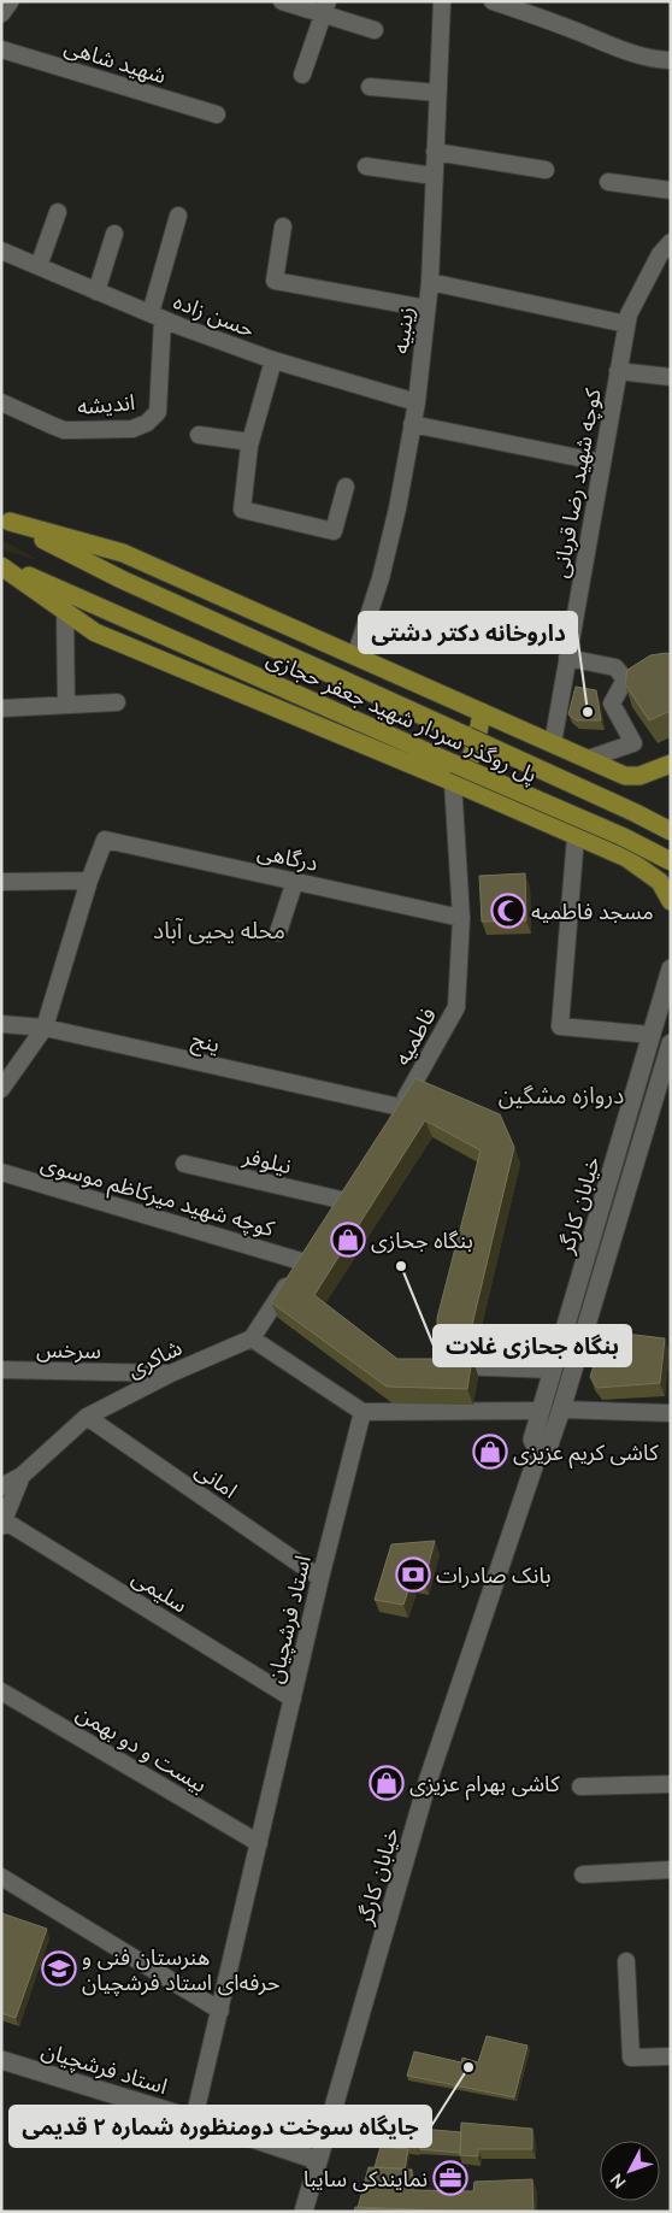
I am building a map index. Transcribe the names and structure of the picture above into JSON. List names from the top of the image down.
{
  "streets": {
    "main road": ["پل روگذر سردار شهید جعفر حجازی", "خیابان کارگر", "استاد فرشچیان"],
    "street": [
      "شهید شاهی",
      "حسن زاده",
      "زینبیه",
      "اندیشه",
      "کوچه شهید رضا قربانی",
      "درگاهی",
      "فاطمیه",
      "ینج",
      "نیلوفر",
      "کوچه شهید میرکاظم موسوی",
      "سرخس",
      "شاکری",
      "امانی",
      "سلیمی",
      "بیست و دو بهمن"
    ]
  },
  "crossings": [
    ["حسن زاده", "زینبیه"],
    ["حسن زاده", "اندیشه"],
    ["درگاهی", "فاطمیه"],
    ["فاطمیه", "ینج"],
    ["خیابان کارگر", "استاد فرشچیان"],
    ["سرخس", "شاکری"],
    ["شاکری", "امانی"],
    ["شاکری", "سلیمی"],
    ["امانی", "استاد فرشچیان"],
    ["سلیمی", "استاد فرشچیان"],
    ["استاد فرشچیان", "بیست و دو بهمن"]
  ],
  "districts": ["محله یحیی آباد", "دروازه مشگین"],
  "places": {
    "other": ["داروخانه دکتر دشتی", "بنگاه جحازی غلات", "جایگاه سوخت دومنظوره شماره ۲ قدیمی"],
    "mosque": ["مسجد فاطمیه"],
    "shop": ["بنگاه جحازی", "کاشی کریم عزیزی", "کاشی بهرام عزیزی"],
    "bank": ["بانک صادرات"],
    "school or university": ["هنرستان فنی و حرفه‌ای استاد فرشچیان"],
    "office": ["نمايندكى سايبا"]
  },
  "north": "bottom left"
}
